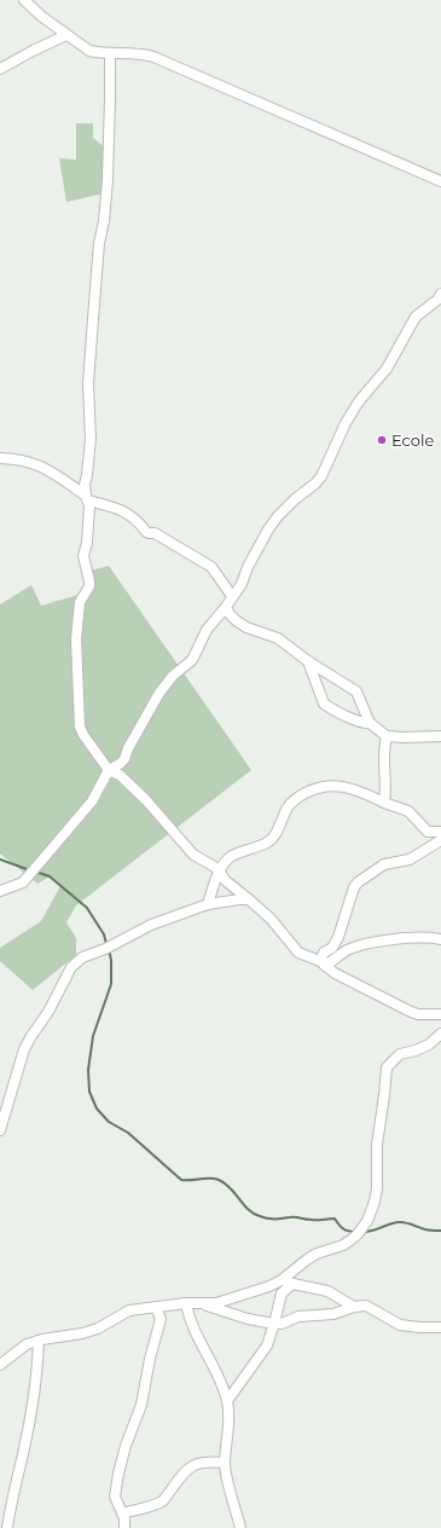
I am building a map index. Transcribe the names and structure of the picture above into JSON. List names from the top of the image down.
{
  "places": ["Ecole"]
}
